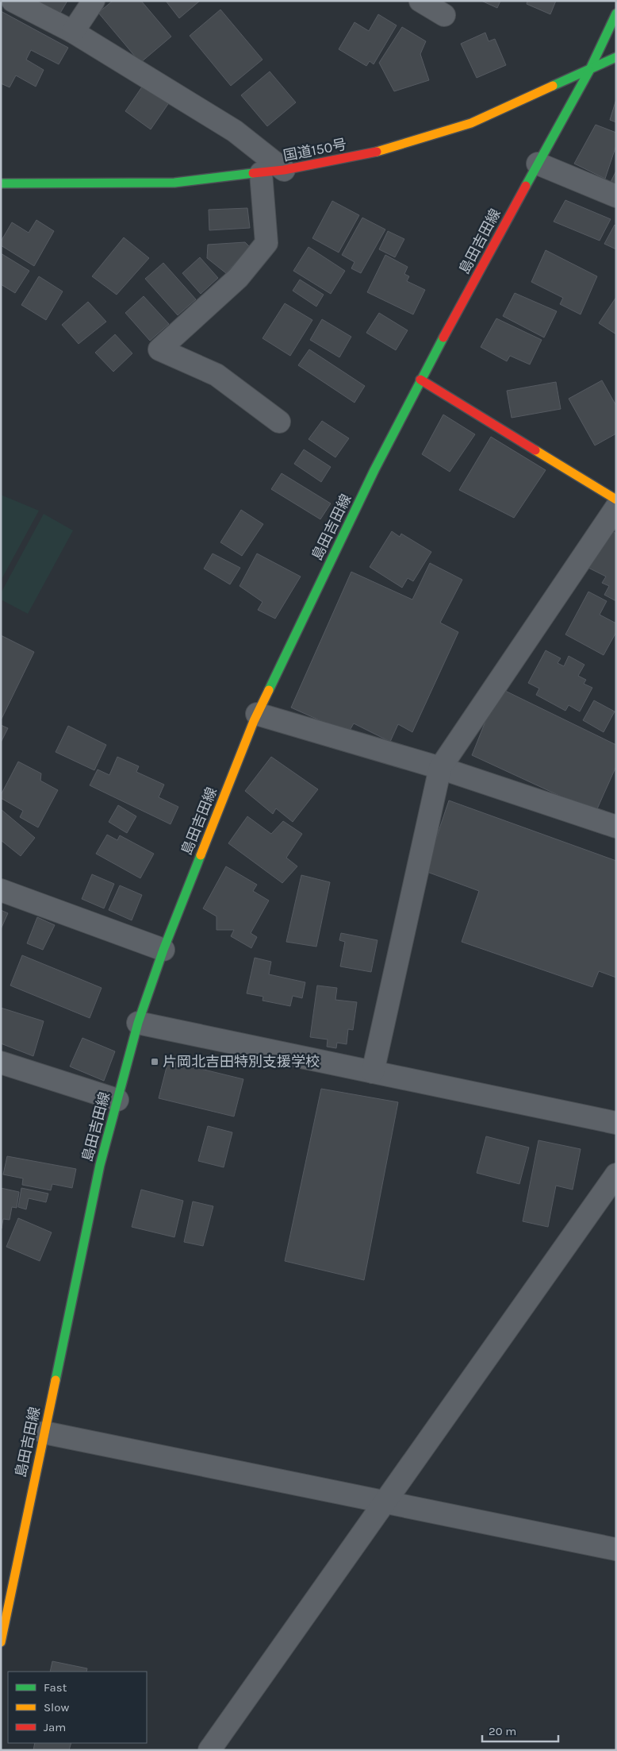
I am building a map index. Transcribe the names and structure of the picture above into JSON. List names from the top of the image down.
{
  "streets": {
    "main road": ["国道150号", "島田吉田線"]
  },
  "crossings": [
    ["国道150号", "島田吉田線"]
  ],
  "places": {
    "transit": ["片岡北吉田特別支援学校"]
  },
  "legend": ["Fast", "Slow", "Jam"],
  "scale_bar": "20 m"
}
